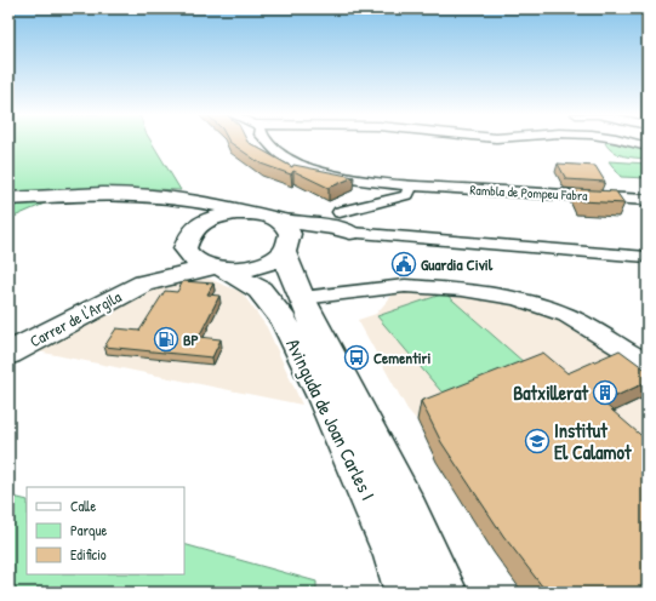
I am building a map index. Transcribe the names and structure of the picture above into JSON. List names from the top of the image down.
{
  "streets": {
    "main road": ["Carrer de l'Argila", "Avinguda de Joan Carles I"],
    "street": ["Rambla de Pompeu Fabra"]
  },
  "crossings": [
    ["Carrer de l'Argila", "Avinguda de Joan Carles I"]
  ],
  "places": {
    "public building": ["Guardia Civil"],
    "fuel station": ["BP"],
    "bus stop": ["Cementiri"],
    "building": ["Batxillerat"],
    "school or university": ["Institut El Calamot"]
  },
  "legend": ["Calle", "Parque", "Edificio"]
}
